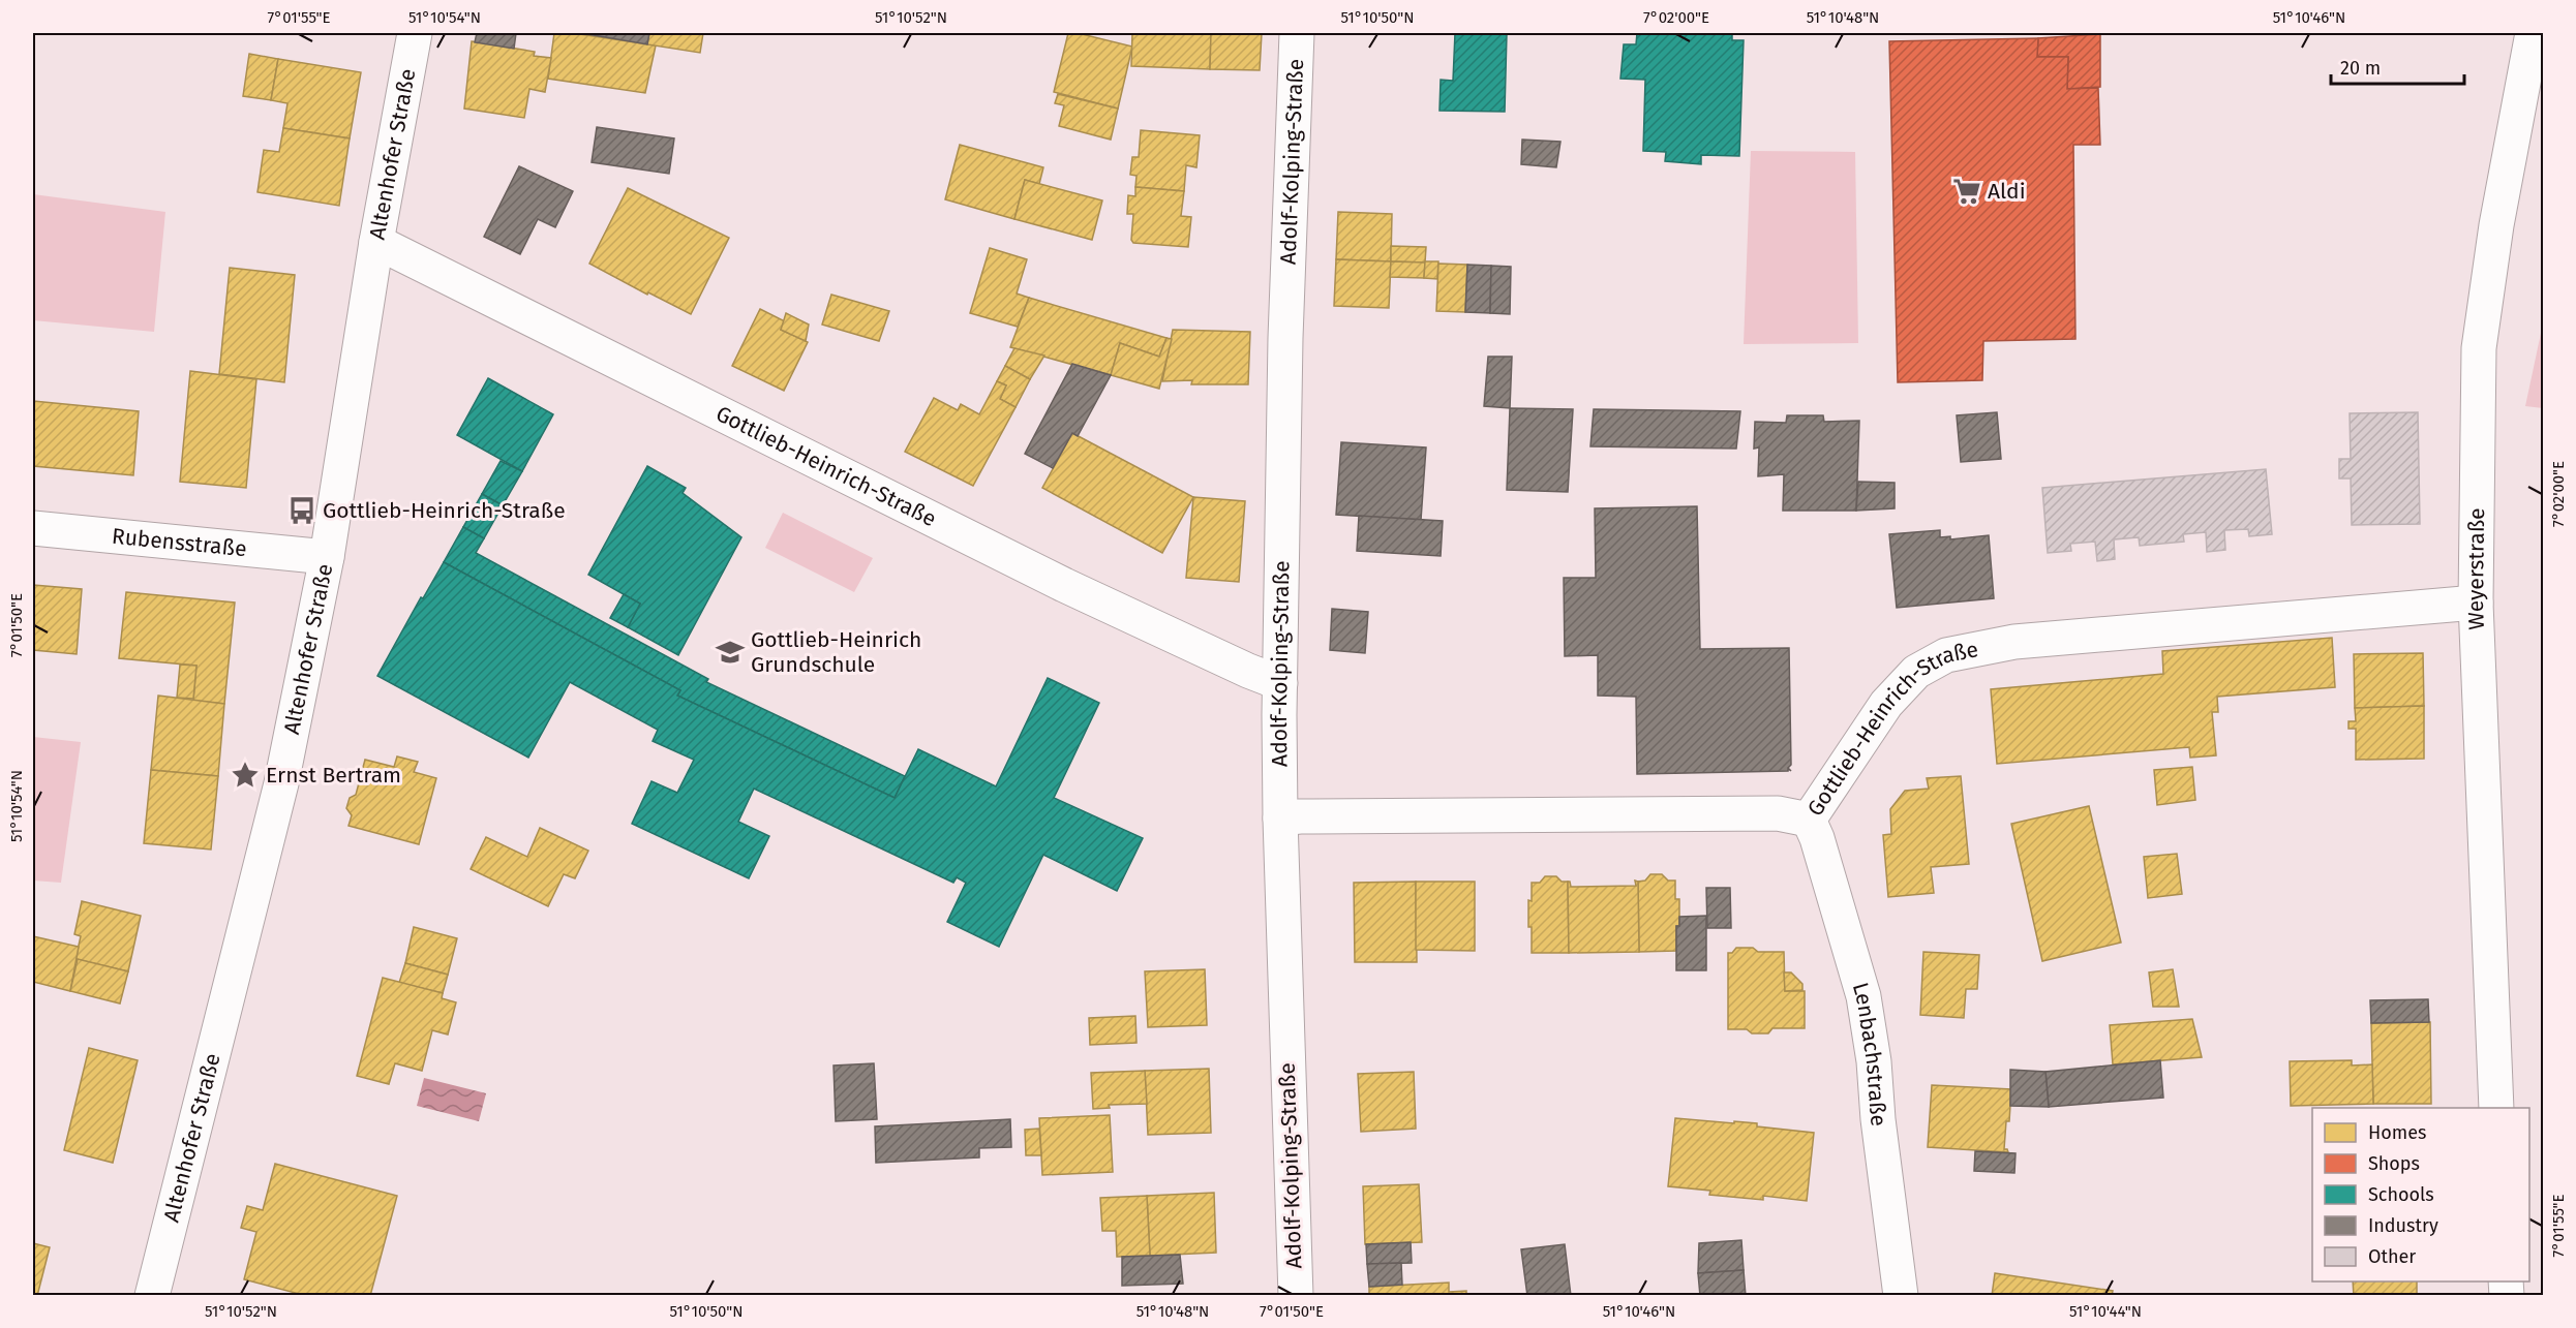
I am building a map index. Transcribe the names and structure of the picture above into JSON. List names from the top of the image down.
{
  "streets": {
    "street": [
      "Altenhofer Straße",
      "Adolf-Kolping-Straße",
      "Gottlieb-Heinrich-Straße",
      "Rubensstraße",
      "Weyerstraße",
      "Lenbachstraße"
    ]
  },
  "crossings": [
    ["Altenhofer Straße", "Gottlieb-Heinrich-Straße"],
    ["Altenhofer Straße", "Rubensstraße"],
    ["Adolf-Kolping-Straße", "Gottlieb-Heinrich-Straße"],
    ["Gottlieb-Heinrich-Straße", "Weyerstraße"],
    ["Gottlieb-Heinrich-Straße", "Lenbachstraße"]
  ],
  "places": {
    "supermarket": ["Aldi"],
    "bus stop": ["Gottlieb-Heinrich-Straße"],
    "school or university": ["Gottlieb-Heinrich Grundschule"],
    "place": ["Ernst Bertram"]
  },
  "legend": [
    "Homes",
    "Shops",
    "Schools",
    "Industry",
    "Other"
  ],
  "scale_bar": "20 m",
  "coordinates": [
    "7°01'55\"E",
    "51°10'54\"N",
    "51°10'52\"N",
    "51°10'50\"N",
    "7°02'00\"E",
    "51°10'48\"N",
    "51°10'46\"N",
    "7°01'50\"E",
    "51°10'44\"N"
  ]
}
